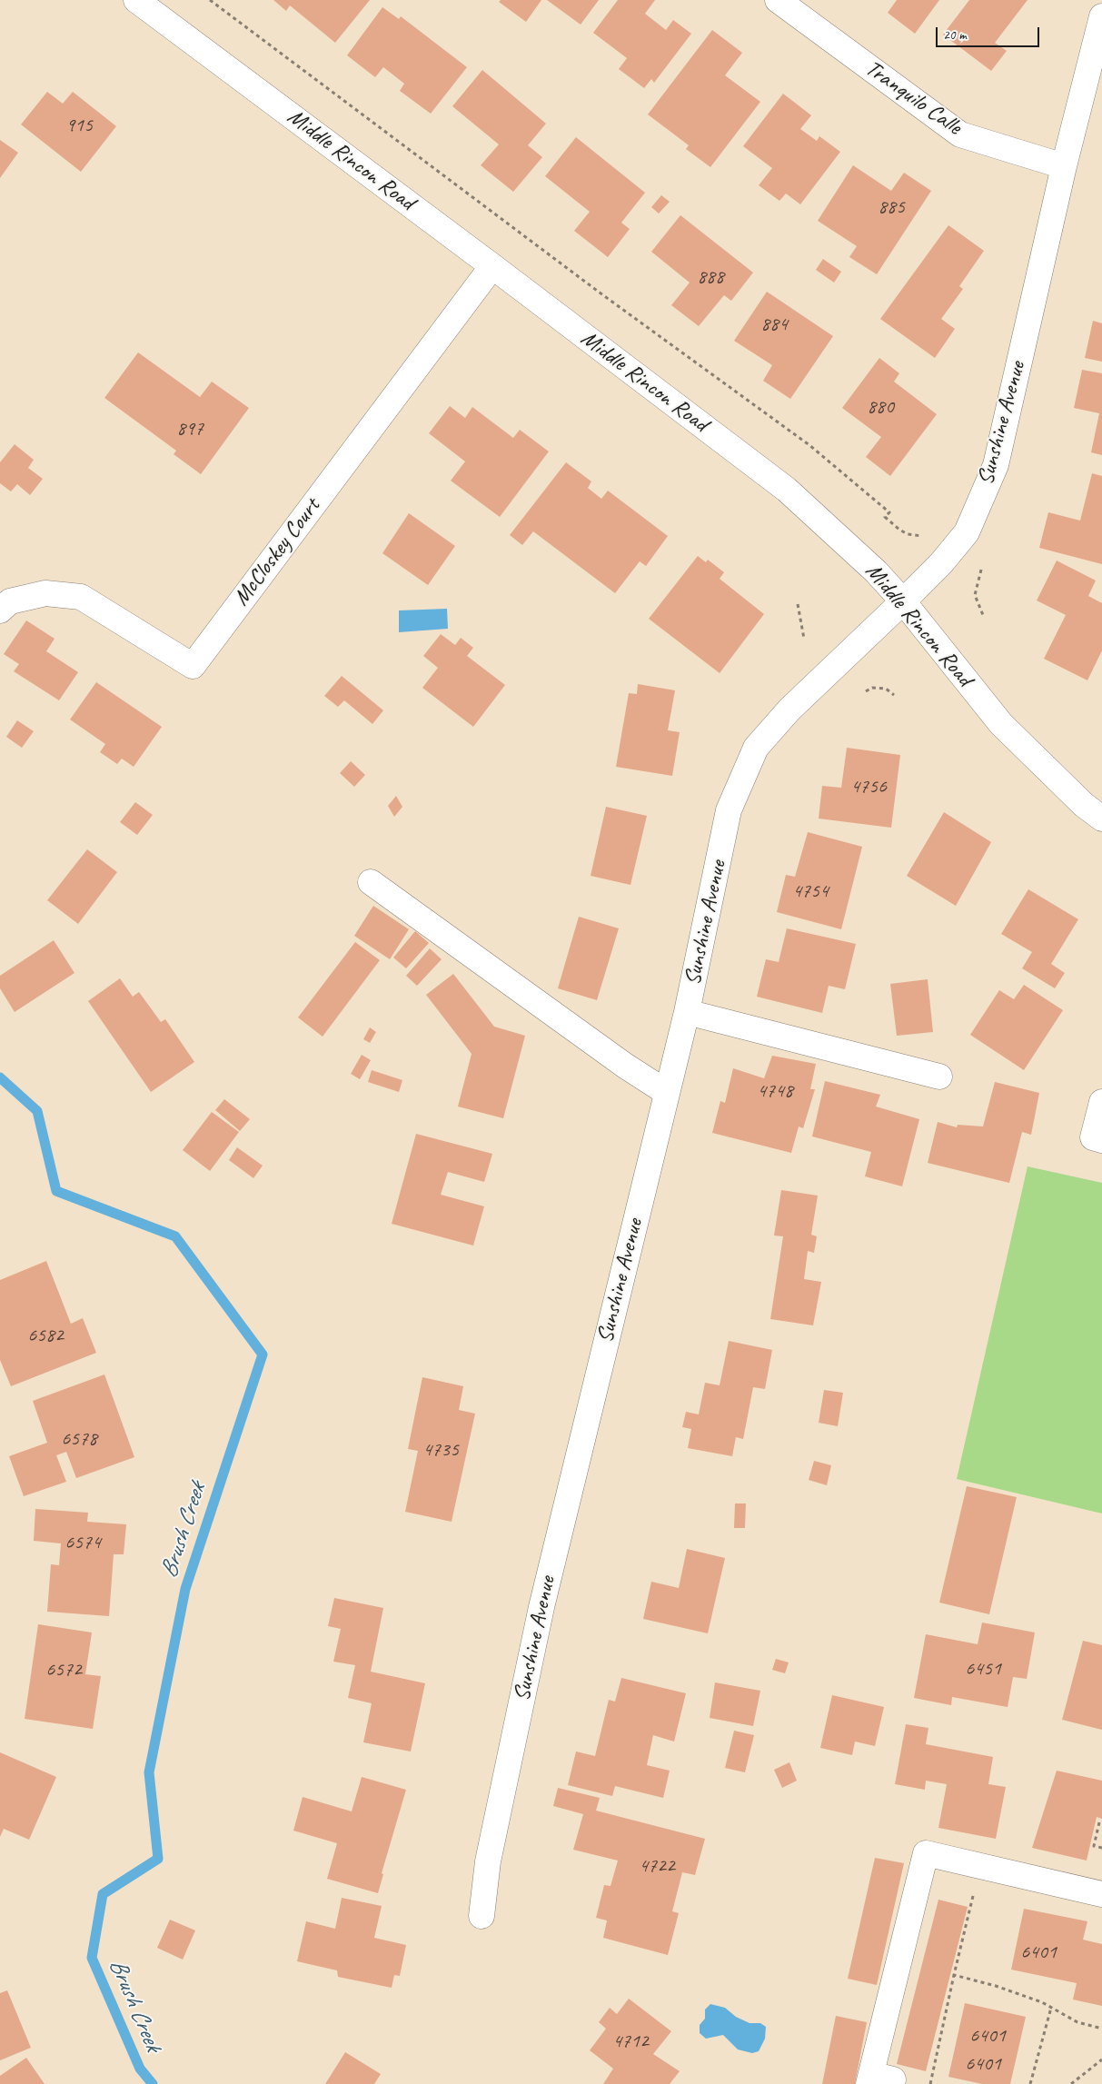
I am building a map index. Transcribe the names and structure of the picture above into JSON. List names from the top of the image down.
{
  "streets": {
    "street": [
      "Tranquilo Calle",
      "Middle Rincon Road",
      "Sunshine Avenue",
      "McCloskey Court"
    ]
  },
  "crossings": [
    ["Tranquilo Calle", "Sunshine Avenue"],
    ["Middle Rincon Road", "Sunshine Avenue"],
    ["Middle Rincon Road", "McCloskey Court"]
  ],
  "water": ["Brush Creek"],
  "house_numbers": [
    "915",
    "885",
    "888",
    "884",
    "880",
    "897",
    "4756",
    "4754",
    "4748",
    "6582",
    "6578",
    "4735",
    "6574",
    "6451",
    "6572",
    "4722",
    "6401",
    "6401",
    "4712",
    "6401"
  ],
  "scale_bar": "20 m"
}
